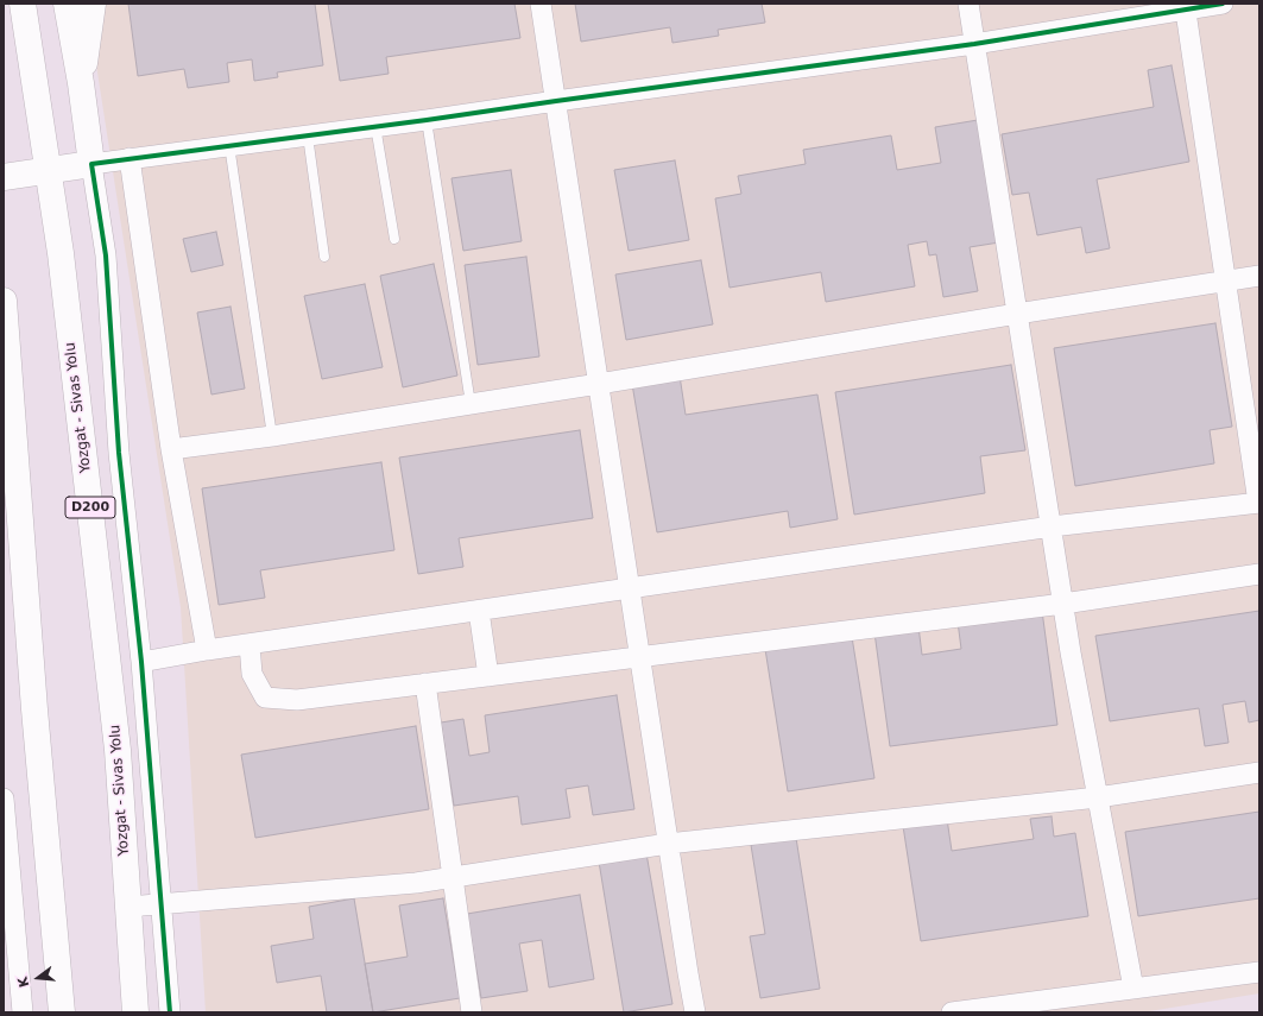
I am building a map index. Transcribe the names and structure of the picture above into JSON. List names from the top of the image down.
{
  "streets": {
    "main road": ["Yozgat - Sivas Yolu", "D200"]
  },
  "north": "left"
}
